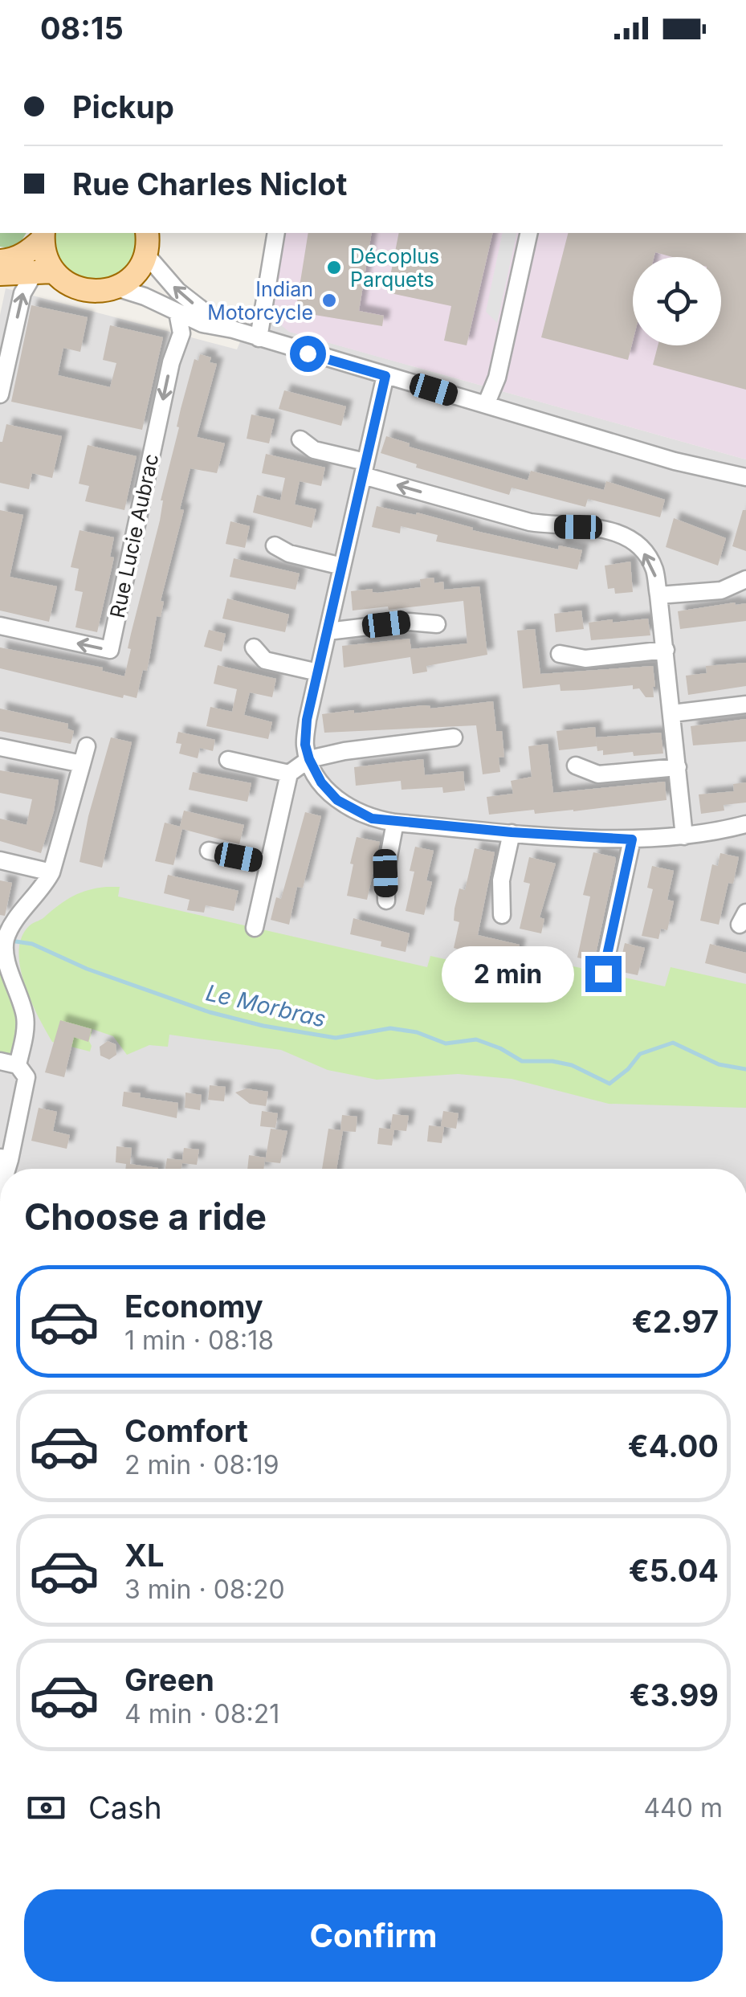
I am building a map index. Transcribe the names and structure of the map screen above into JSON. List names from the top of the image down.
{
  "streets": {
    "street": ["Rue Lucie Aubrac"]
  },
  "water": ["Le Morbras"],
  "places": ["Décoplus Parquets", "Indian Motorcycle"],
  "page": {
    "status": "08:15",
    "banner": ["Pickup", "Rue Charles Niclot"],
    "bubble": "2 min",
    "heading": "Choose a ride",
    "list": [
      {
        "name": "Economy",
        "note": "1 min · 08:18",
        "value": "€2.97"
      },
      {
        "name": "Comfort",
        "note": "2 min · 08:19",
        "value": "€4.00"
      },
      {
        "name": "XL",
        "note": "3 min · 08:20",
        "value": "€5.04"
      },
      {
        "name": "Green",
        "note": "4 min · 08:21",
        "value": "€3.99"
      }
    ],
    "pay": ["Cash", "440 m"],
    "buttons": "Confirm"
  }
}
